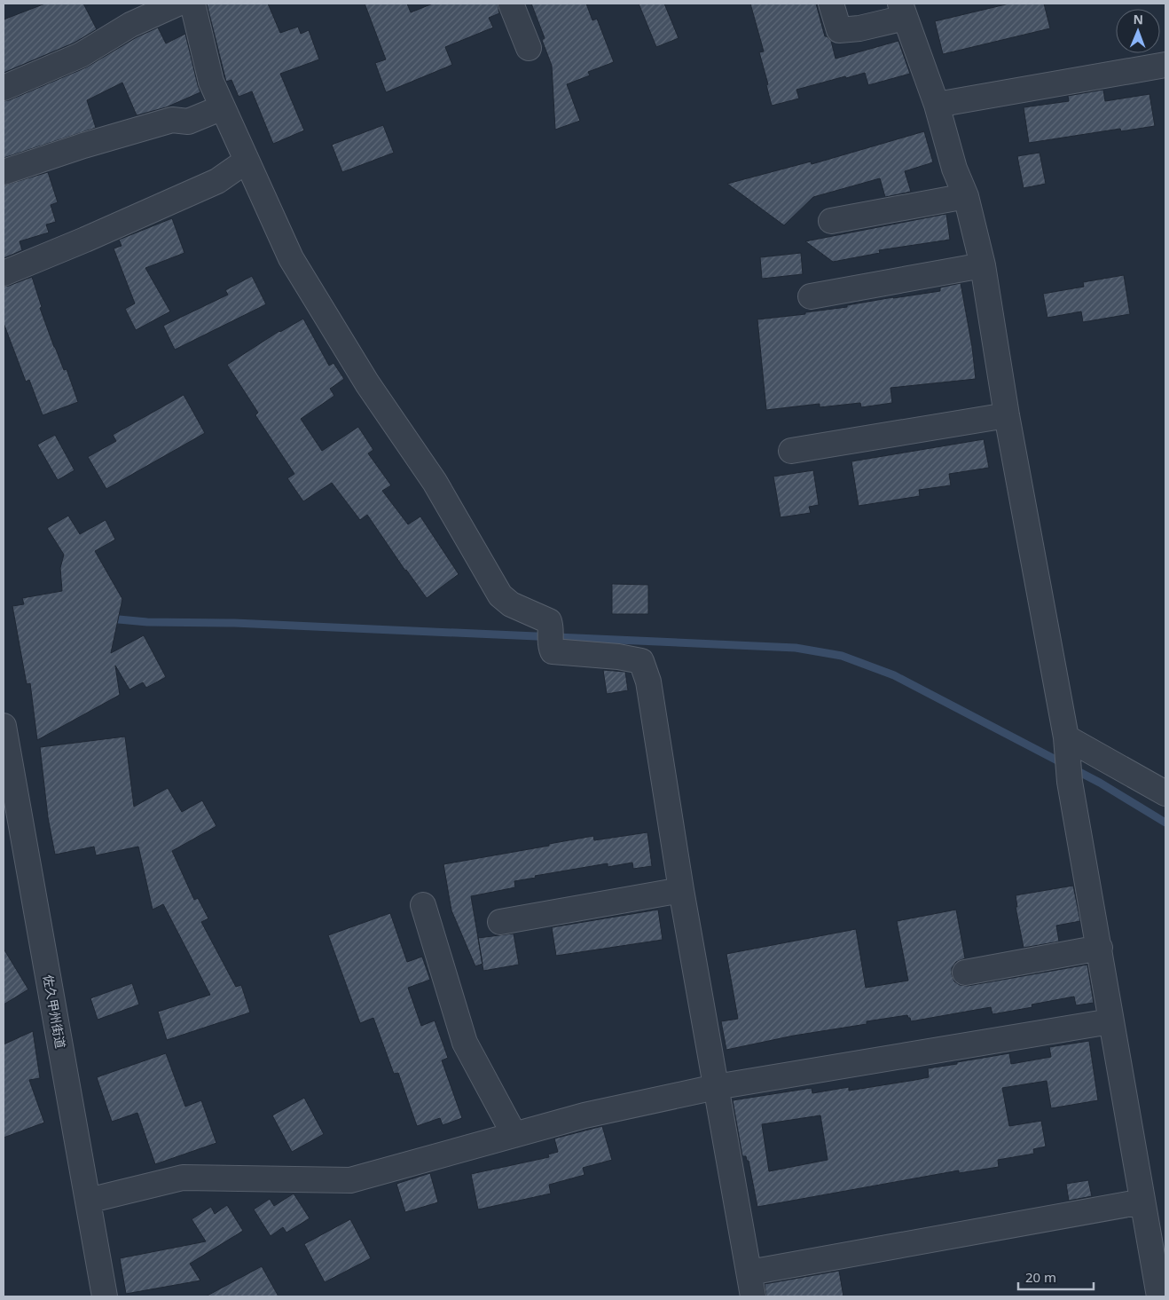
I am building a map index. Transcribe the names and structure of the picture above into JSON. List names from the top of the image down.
{
  "streets": {
    "street": ["佐久甲州街道"]
  },
  "scale_bar": "20 m",
  "north": "top"
}
